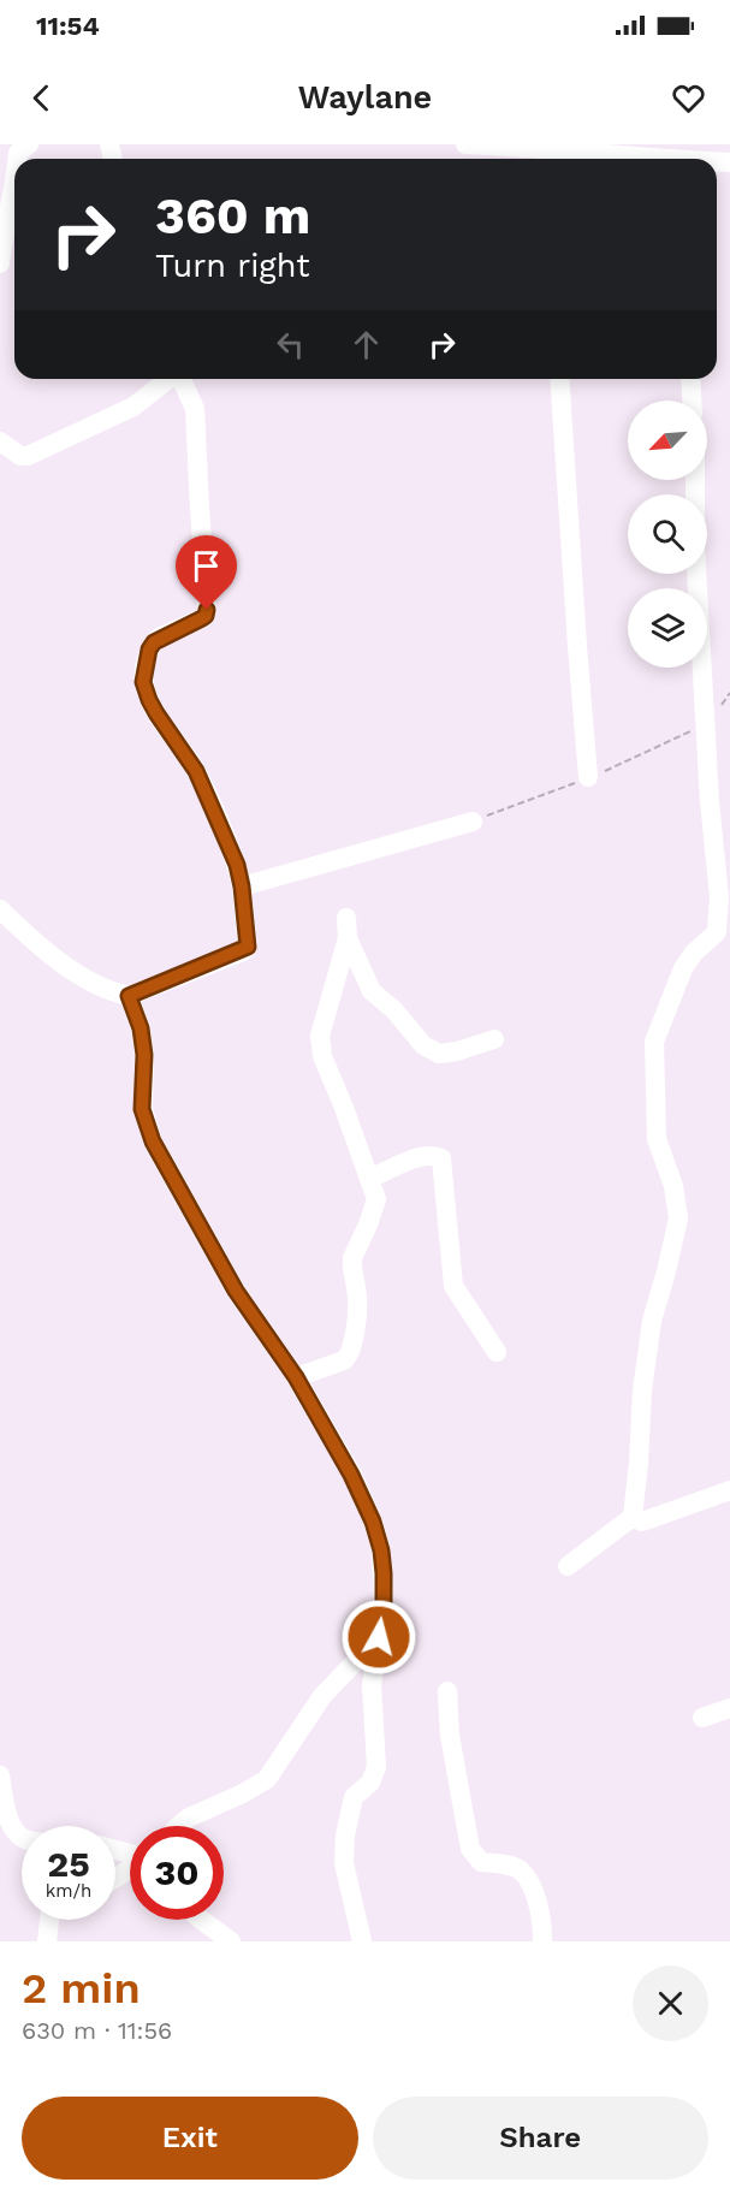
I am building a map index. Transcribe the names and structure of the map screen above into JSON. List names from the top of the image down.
{
  "north": "bottom left",
  "page": {
    "status": "11:54",
    "header": "Waylane",
    "turn": ["360 m", "Turn right"],
    "speed": "25 km/h",
    "limit": "30",
    "heading": ["2 min", "630 m · 11:56"],
    "buttons": ["Exit", "Share"]
  }
}
